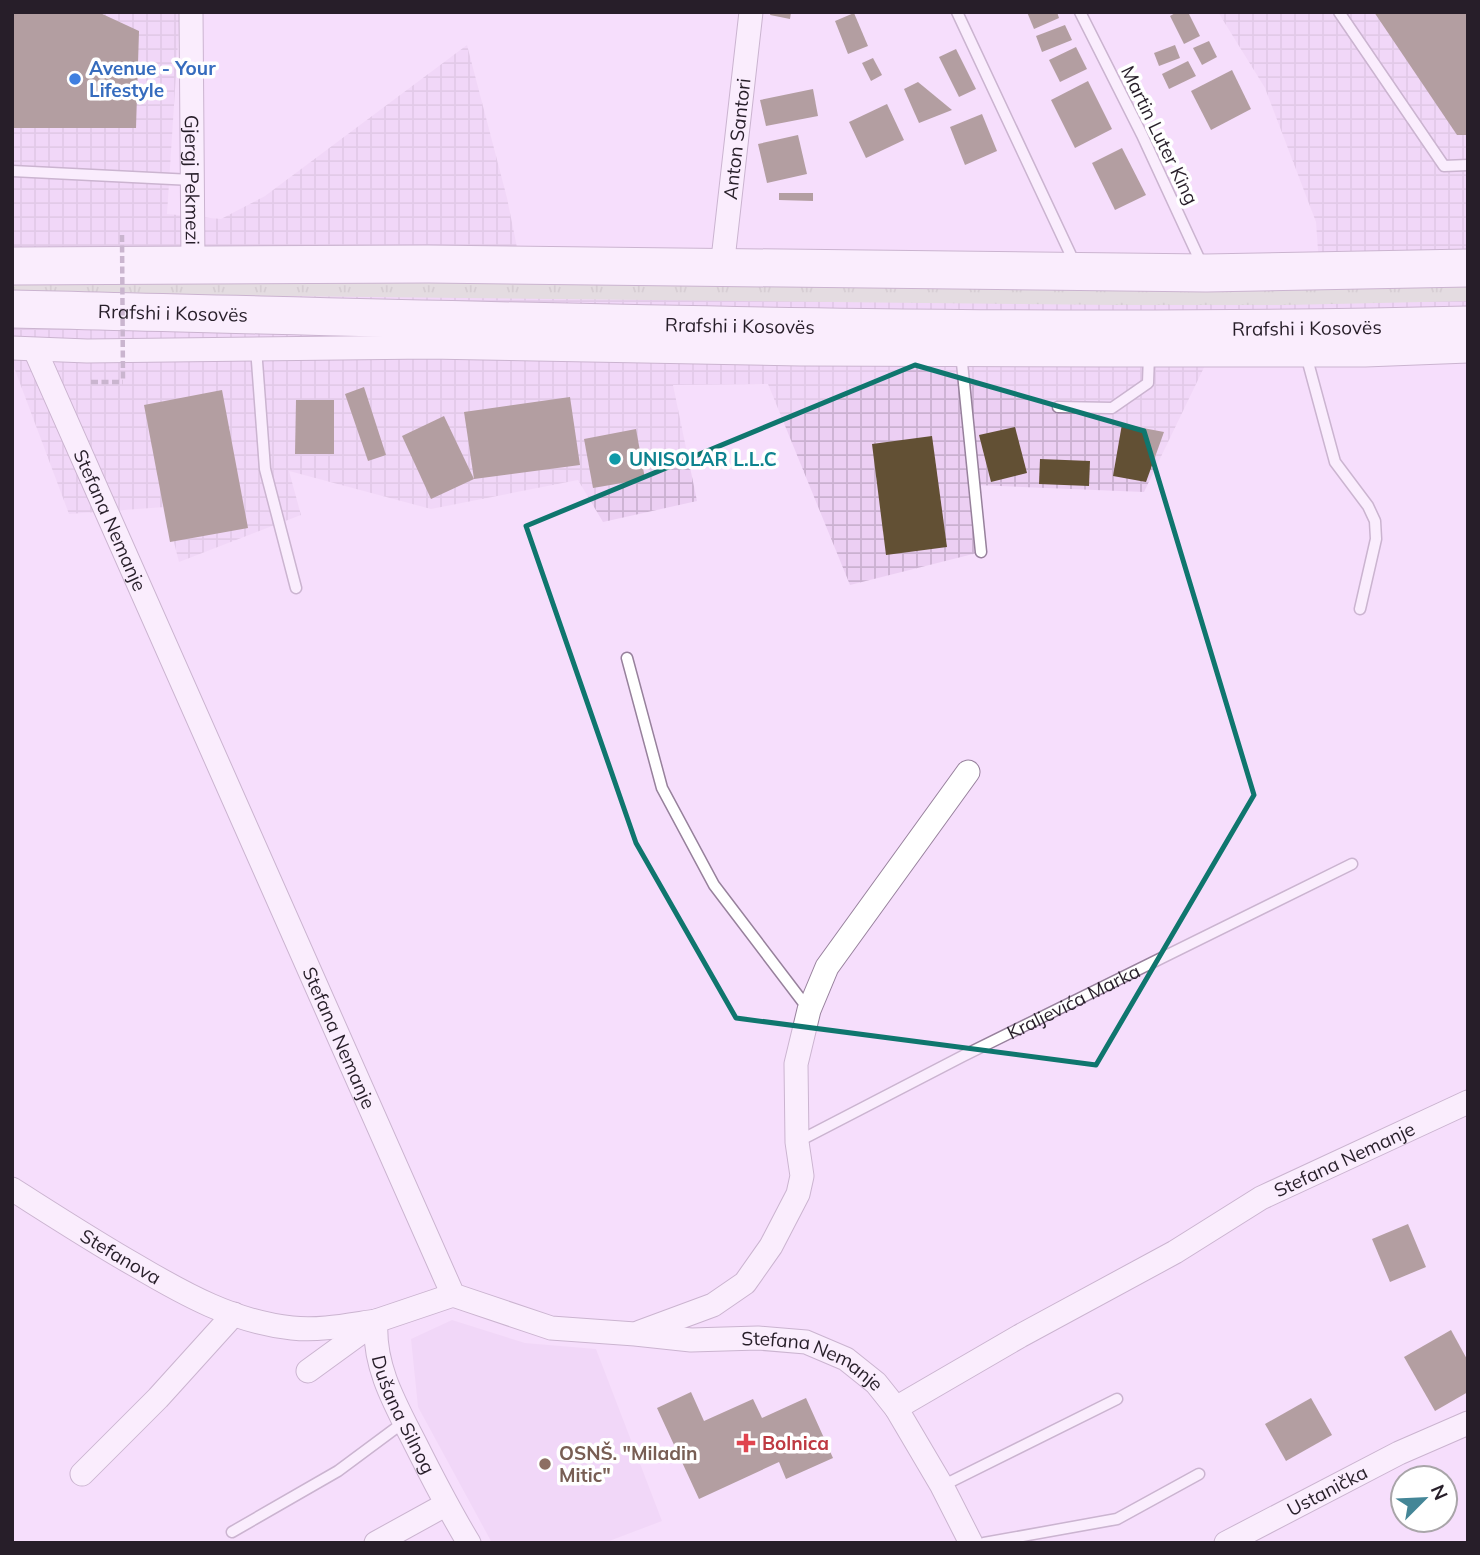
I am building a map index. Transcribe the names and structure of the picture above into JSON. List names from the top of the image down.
{
  "streets": {
    "highway": ["Rrafshi i Kosovës"],
    "street": [
      "Anton Santori",
      "Gjergj Pekmezi",
      "Stefana Nemanje",
      "Stefanova",
      "Dušana Silnog",
      "Ustanička"
    ],
    "lane": ["Martin Luter King", "Kraljevića Marka"]
  },
  "crossings": [
    ["Rrafshi i Kosovës", "Stefana Nemanje"],
    ["Stefana Nemanje", "Dušana Silnog"],
    ["Stefanova", "Dušana Silnog"]
  ],
  "places": {
    "other": ["Avenue - Your Lifestyle", "UNISOLAR L.L.C", "OSNŠ. \"Miladin Mitic\""],
    "health": ["Bolnica"]
  },
  "north": "top right"
}
